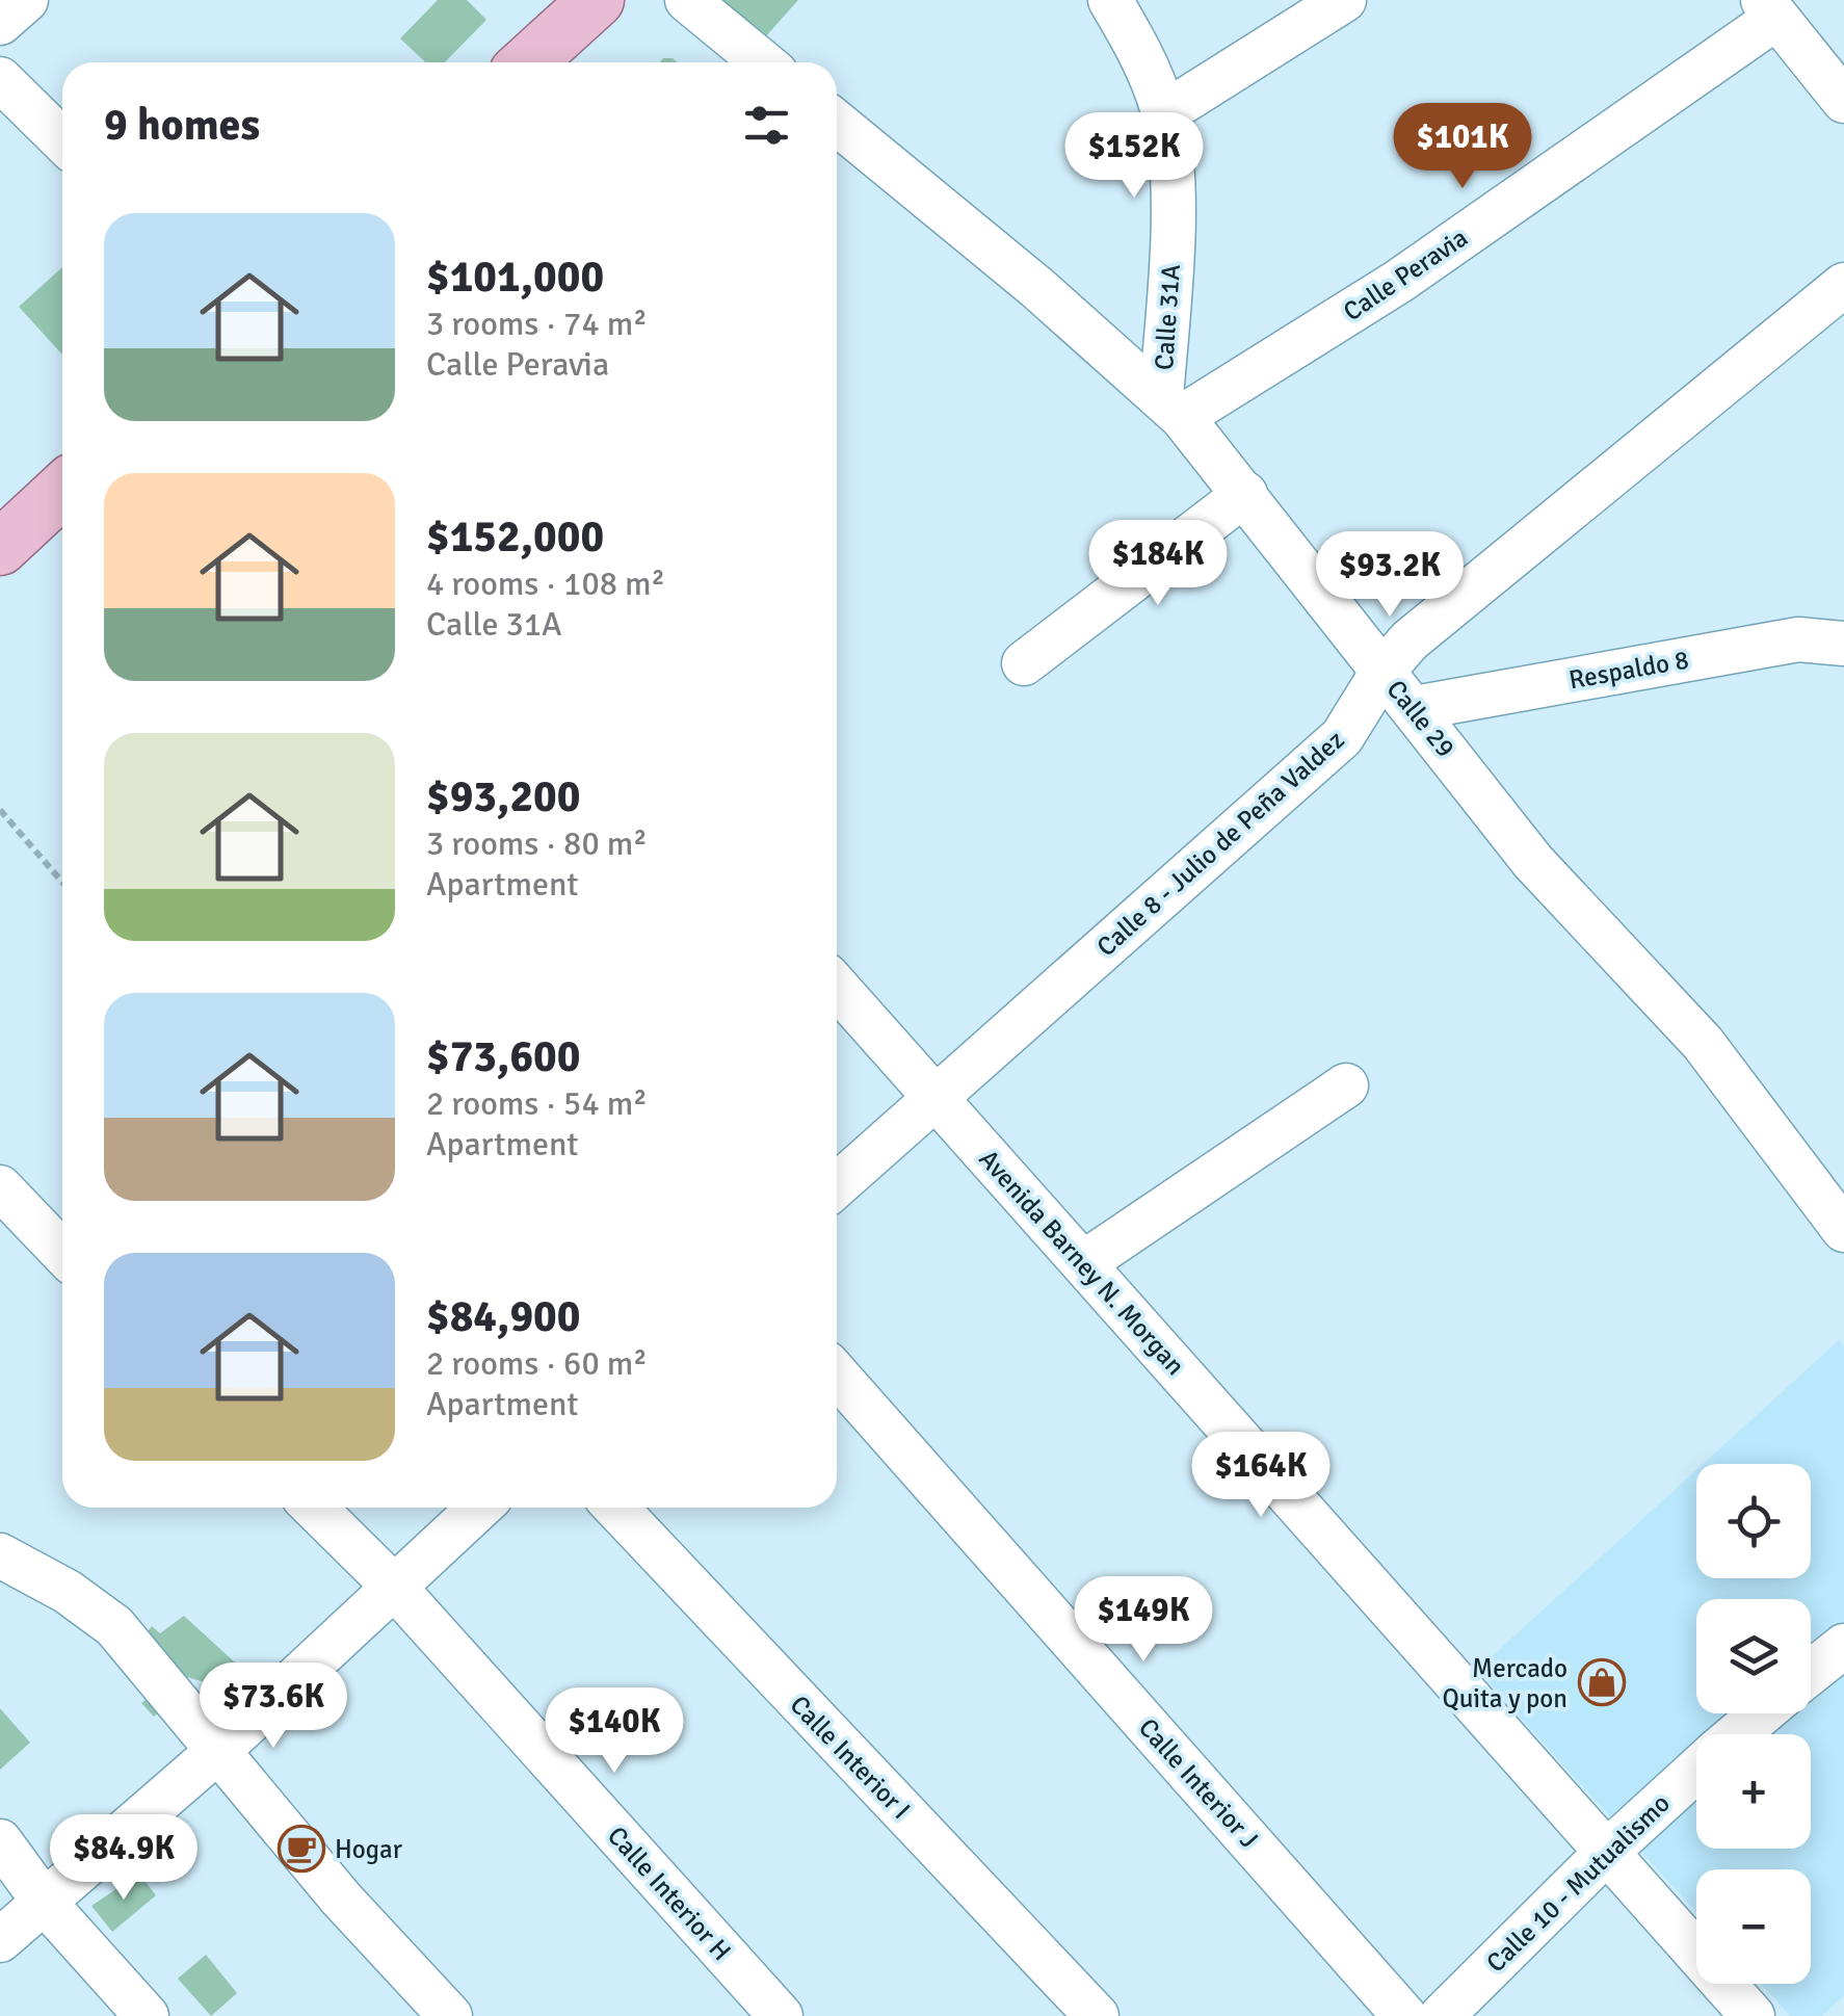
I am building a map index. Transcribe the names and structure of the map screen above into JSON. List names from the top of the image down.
{
  "streets": {
    "street": [
      "Calle Peravia",
      "Calle 31A",
      "Respaldo 8",
      "Calle 29",
      "Calle 8 - Julio de Peña Valdez",
      "Avenida Barney N. Morgan",
      "Calle Interior I",
      "Calle Interior J",
      "Calle 10 - Mutualismo",
      "Calle Interior H"
    ]
  },
  "crossings": [
    ["Calle Peravia", "Calle 31A"],
    ["Calle Peravia", "Calle 29"],
    ["Calle 31A", "Calle 29"],
    ["Respaldo 8", "Calle 29"],
    ["Calle 29", "Calle 8 - Julio de Peña Valdez"],
    ["Calle 8 - Julio de Peña Valdez", "Avenida Barney N. Morgan"],
    ["Avenida Barney N. Morgan", "Calle 10 - Mutualismo"]
  ],
  "places": {
    "shop": ["Mercado Quita y pon"],
    "cafe": ["Hogar"]
  },
  "page": {
    "heading": "9 homes",
    "price": [
      "$101K",
      "$152K",
      "$184K",
      "$93.2K",
      "$164K",
      "$149K",
      "$73.6K",
      "$140K",
      "$84.9K"
    ],
    "list": [
      {
        "name": "$101,000",
        "note": "3 rooms · 74 m² · Calle Peravia"
      },
      {
        "name": "$152,000",
        "note": "4 rooms · 108 m² · Calle 31A"
      },
      {
        "name": "$93,200",
        "note": "3 rooms · 80 m² · Apartment"
      },
      {
        "name": "$73,600",
        "note": "2 rooms · 54 m² · Apartment"
      },
      {
        "name": "$84,900",
        "note": "2 rooms · 60 m² · Apartment"
      }
    ],
    "map_buttons": ["+", "−"]
  }
}
